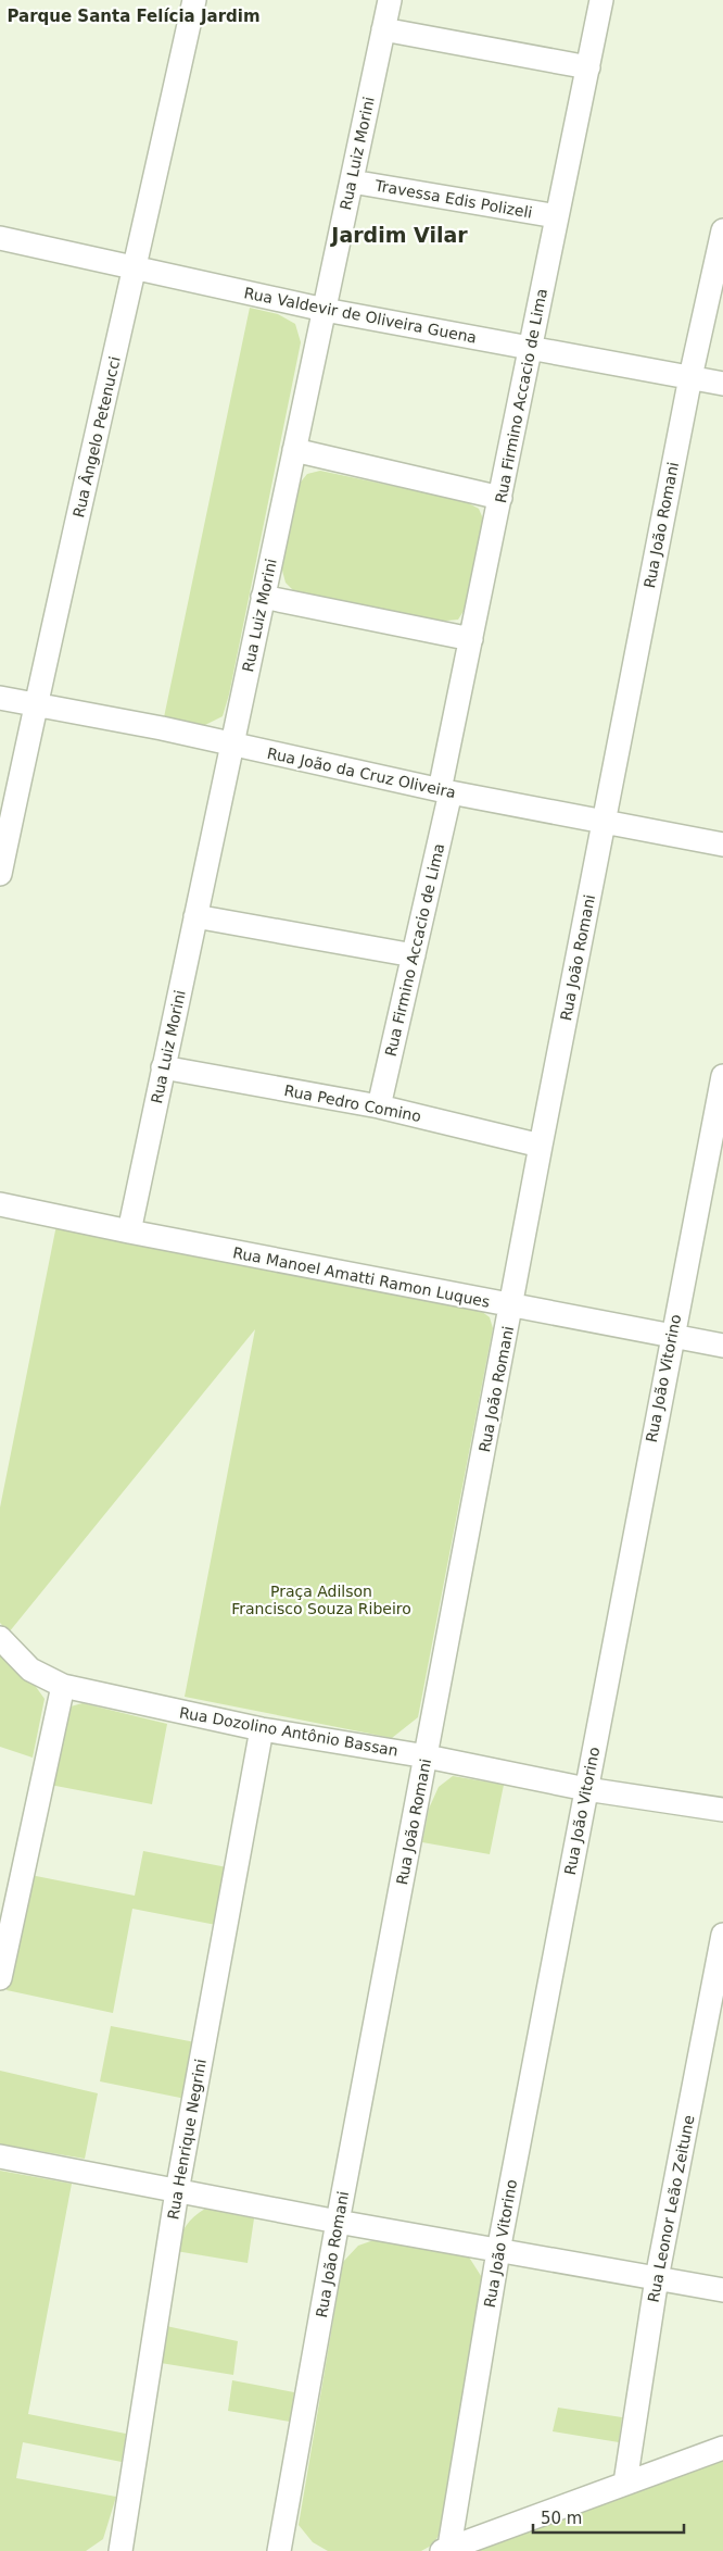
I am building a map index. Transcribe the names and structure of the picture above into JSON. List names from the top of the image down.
{
  "streets": {
    "street": [
      "Rua Luiz Morini",
      "Travessa Edis Polizeli",
      "Rua Valdevir de Oliveira Guena",
      "Rua Firmino Accacio de Lima",
      "Rua Ângelo Petenucci",
      "Rua João Romani",
      "Rua João da Cruz Oliveira",
      "Rua Pedro Comino",
      "Rua Manoel Amatti Ramon Luques",
      "Rua João Vitorino",
      "Rua Dozolino Antônio Bassan",
      "Rua Henrique Negrini",
      "Rua Leonor Leão Zeitune"
    ]
  },
  "crossings": [
    ["Rua Luiz Morini", "Travessa Edis Polizeli"],
    ["Rua Luiz Morini", "Rua Valdevir de Oliveira Guena"],
    ["Rua Luiz Morini", "Rua João da Cruz Oliveira"],
    ["Rua Luiz Morini", "Rua Pedro Comino"],
    ["Rua Luiz Morini", "Rua Manoel Amatti Ramon Luques"],
    ["Travessa Edis Polizeli", "Rua Firmino Accacio de Lima"],
    ["Rua Valdevir de Oliveira Guena", "Rua Firmino Accacio de Lima"],
    ["Rua Valdevir de Oliveira Guena", "Rua Ângelo Petenucci"],
    ["Rua Valdevir de Oliveira Guena", "Rua João Romani"],
    ["Rua Firmino Accacio de Lima", "Rua João da Cruz Oliveira"],
    ["Rua Firmino Accacio de Lima", "Rua Pedro Comino"],
    ["Rua Ângelo Petenucci", "Rua João da Cruz Oliveira"],
    ["Rua João Romani", "Rua João da Cruz Oliveira"],
    ["Rua João Romani", "Rua Pedro Comino"],
    ["Rua João Romani", "Rua Manoel Amatti Ramon Luques"],
    ["Rua João Romani", "Rua Dozolino Antônio Bassan"],
    ["Rua Manoel Amatti Ramon Luques", "Rua João Vitorino"],
    ["Rua João Vitorino", "Rua Dozolino Antônio Bassan"],
    ["Rua Dozolino Antônio Bassan", "Rua Henrique Negrini"]
  ],
  "districts": ["Parque Santa Felícia Jardim", "Jardim Vilar"],
  "parks": ["Praça Adilson Francisco Souza Ribeiro"],
  "scale_bar": "50 m"
}
